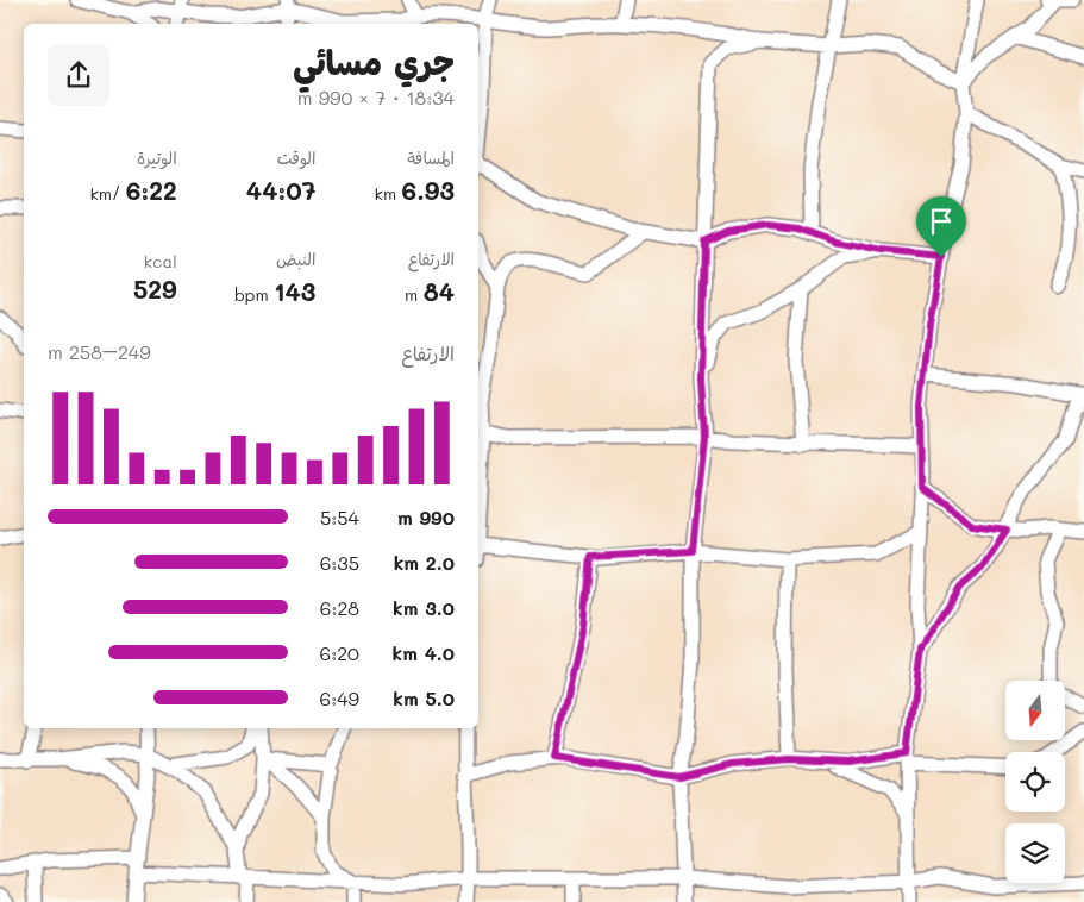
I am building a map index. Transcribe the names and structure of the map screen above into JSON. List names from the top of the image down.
{
  "north": "bottom",
  "page": {
    "heading": ["جري مسائي", "18:34 · 7 × 990 m"],
    "stats": [
      ["المسافة", "6.93 km"],
      ["الوقت", "44:07"],
      ["الوتيرة", "6:22 /km"],
      ["الارتفاع", "84 m"],
      ["النبض", "143 bpm"],
      ["kcal", "529"]
    ],
    "chart": ["الارتفاع", "249–258 m"],
    "list": [
      {
        "name": "990 m",
        "note": "5:54"
      },
      {
        "name": "2.0 km",
        "note": "6:35"
      },
      {
        "name": "3.0 km",
        "note": "6:28"
      },
      {
        "name": "4.0 km",
        "note": "6:20"
      },
      {
        "name": "5.0 km",
        "note": "6:49"
      }
    ]
  }
}
